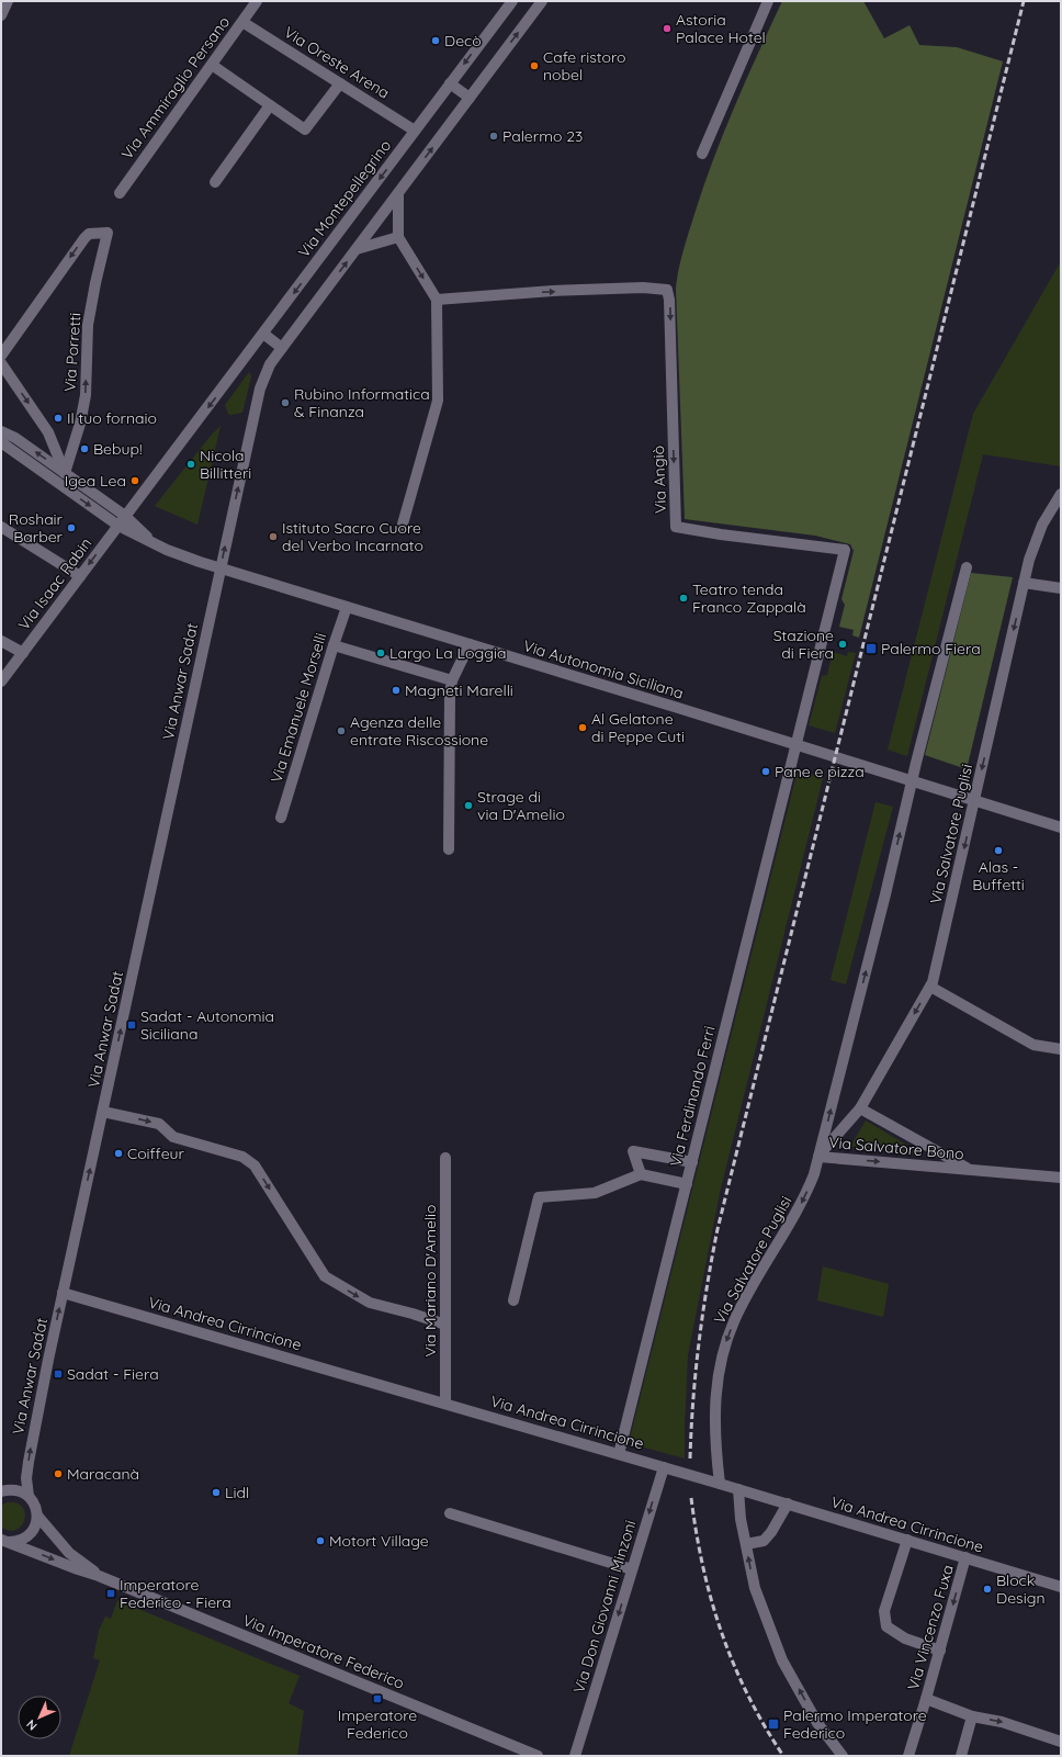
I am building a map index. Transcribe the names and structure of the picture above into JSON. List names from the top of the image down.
{
  "streets": {
    "street": [
      "Via Oreste Arena",
      "Via Ammiraglio Persano",
      "Via Montepellegrino",
      "Via Porretti",
      "Via Angiò",
      "Via Isaac Rabin",
      "Via Autonomia Siciliana",
      "Via Anwar Sadat",
      "Via Emanuele Morselli",
      "Via Salvatore Puglisi",
      "Via Ferdinando Ferri",
      "Via Salvatore Bono",
      "Via Mariano D'Amelio",
      "Via Andrea Cirrincione",
      "Via Don Giovanni Minzoni",
      "Via Vincenzo Fuxa",
      "Via Imperatore Federico"
    ]
  },
  "crossings": [
    ["Via Oreste Arena", "Via Ammiraglio Persano"],
    ["Via Oreste Arena", "Via Montepellegrino"],
    ["Via Montepellegrino", "Via Isaac Rabin"],
    ["Via Angiò", "Via Autonomia Siciliana"],
    ["Via Angiò", "Via Ferdinando Ferri"],
    ["Via Autonomia Siciliana", "Via Anwar Sadat"],
    ["Via Autonomia Siciliana", "Via Emanuele Morselli"],
    ["Via Autonomia Siciliana", "Via Salvatore Puglisi"],
    ["Via Autonomia Siciliana", "Via Ferdinando Ferri"],
    ["Via Anwar Sadat", "Via Andrea Cirrincione"],
    ["Via Anwar Sadat", "Via Imperatore Federico"],
    ["Via Salvatore Puglisi", "Via Salvatore Bono"],
    ["Via Salvatore Puglisi", "Via Andrea Cirrincione"],
    ["Via Ferdinando Ferri", "Via Andrea Cirrincione"],
    ["Via Mariano D'Amelio", "Via Andrea Cirrincione"],
    ["Via Andrea Cirrincione", "Via Don Giovanni Minzoni"],
    ["Via Andrea Cirrincione", "Via Vincenzo Fuxa"]
  ],
  "one_way": ["Via Anwar Sadat", "Via Don Giovanni Minzoni", "Via Vincenzo Fuxa"],
  "places": {
    "other": [
      "Astoria Palace Hotel",
      "Decò",
      "Cafe ristoro nobel",
      "Palermo 23",
      "Rubino Informatica & Finanza",
      "Il tuo fornaio",
      "Bebup!",
      "Nicola Billitteri",
      "Igea Lea",
      "Roshair Barber",
      "Istituto Sacro Cuore del Verbo Incarnato",
      "Teatro tenda Franco Zappalà",
      "Stazione di Fiera",
      "Largo La Loggia",
      "Magneti Marelli",
      "Al Gelatone di Peppe Cuti",
      "Agenza delle entrate Riscossione",
      "Pane e pizza",
      "Strage di via D'Amelio",
      "Alas - Buffetti",
      "Coiffeur",
      "Maracanà",
      "Lidl",
      "Motort Village",
      "Block Design"
    ],
    "transit": [
      "Palermo Fiera",
      "Sadat - Autonomia Siciliana",
      "Sadat - Fiera",
      "Imperatore Federico - Fiera",
      "Imperatore Federico",
      "Palermo Imperatore Federico"
    ]
  },
  "north": "bottom left"
}
